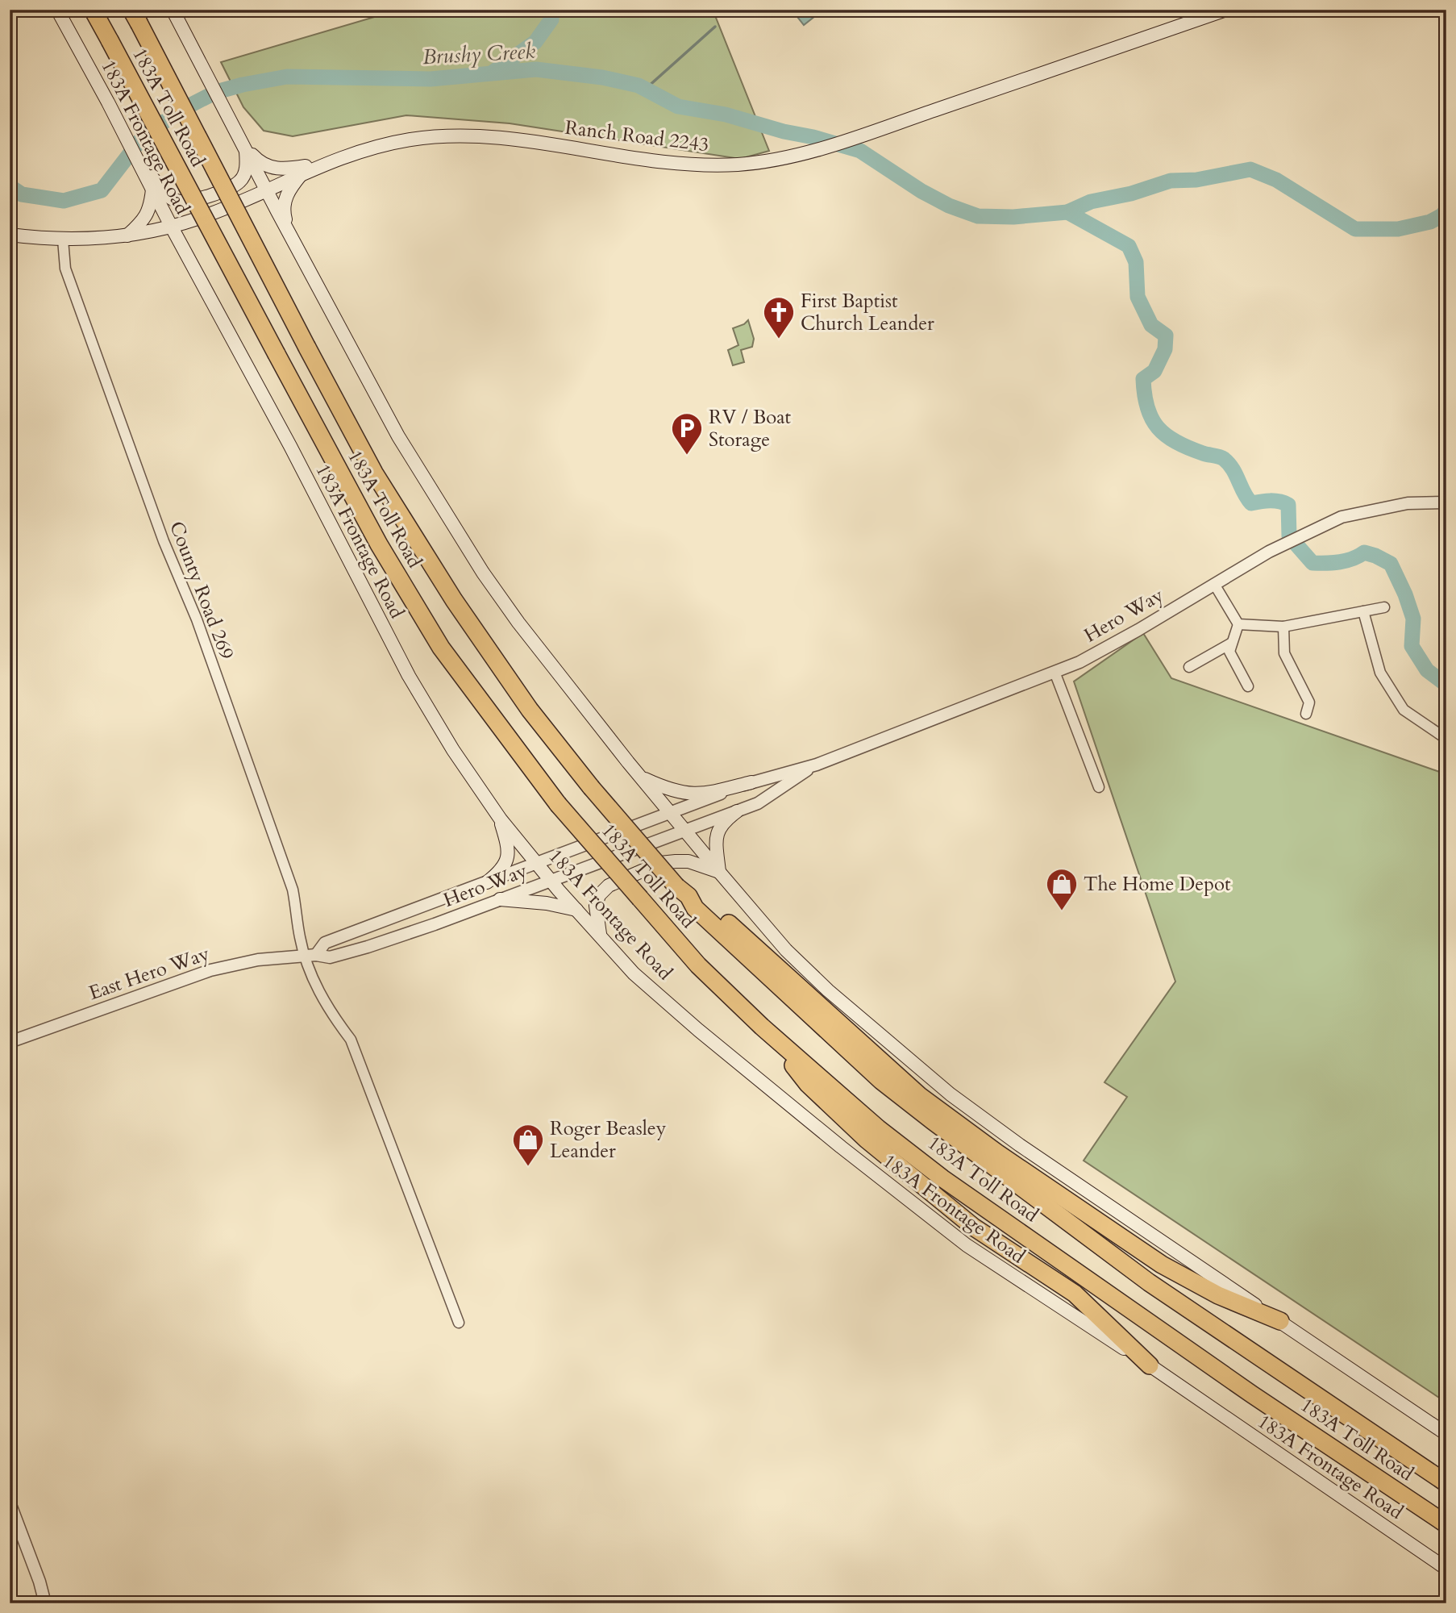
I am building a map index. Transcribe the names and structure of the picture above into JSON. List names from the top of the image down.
{
  "streets": {
    "highway": ["183A Toll Road"],
    "main road": ["Ranch Road 2243", "183A Frontage Road"],
    "street": ["County Road 269", "Hero Way", "East Hero Way"]
  },
  "crossings": [
    ["Ranch Road 2243", "183A Frontage Road"],
    ["Ranch Road 2243", "County Road 269"],
    ["183A Frontage Road", "Hero Way"],
    ["County Road 269", "Hero Way"],
    ["County Road 269", "East Hero Way"],
    ["Hero Way", "East Hero Way"]
  ],
  "water": ["Brushy Creek"],
  "places": {
    "church": ["First Baptist Church Leander"],
    "parking": ["RV / Boat Storage"],
    "shop": ["The Home Depot", "Roger Beasley Leander"]
  }
}
